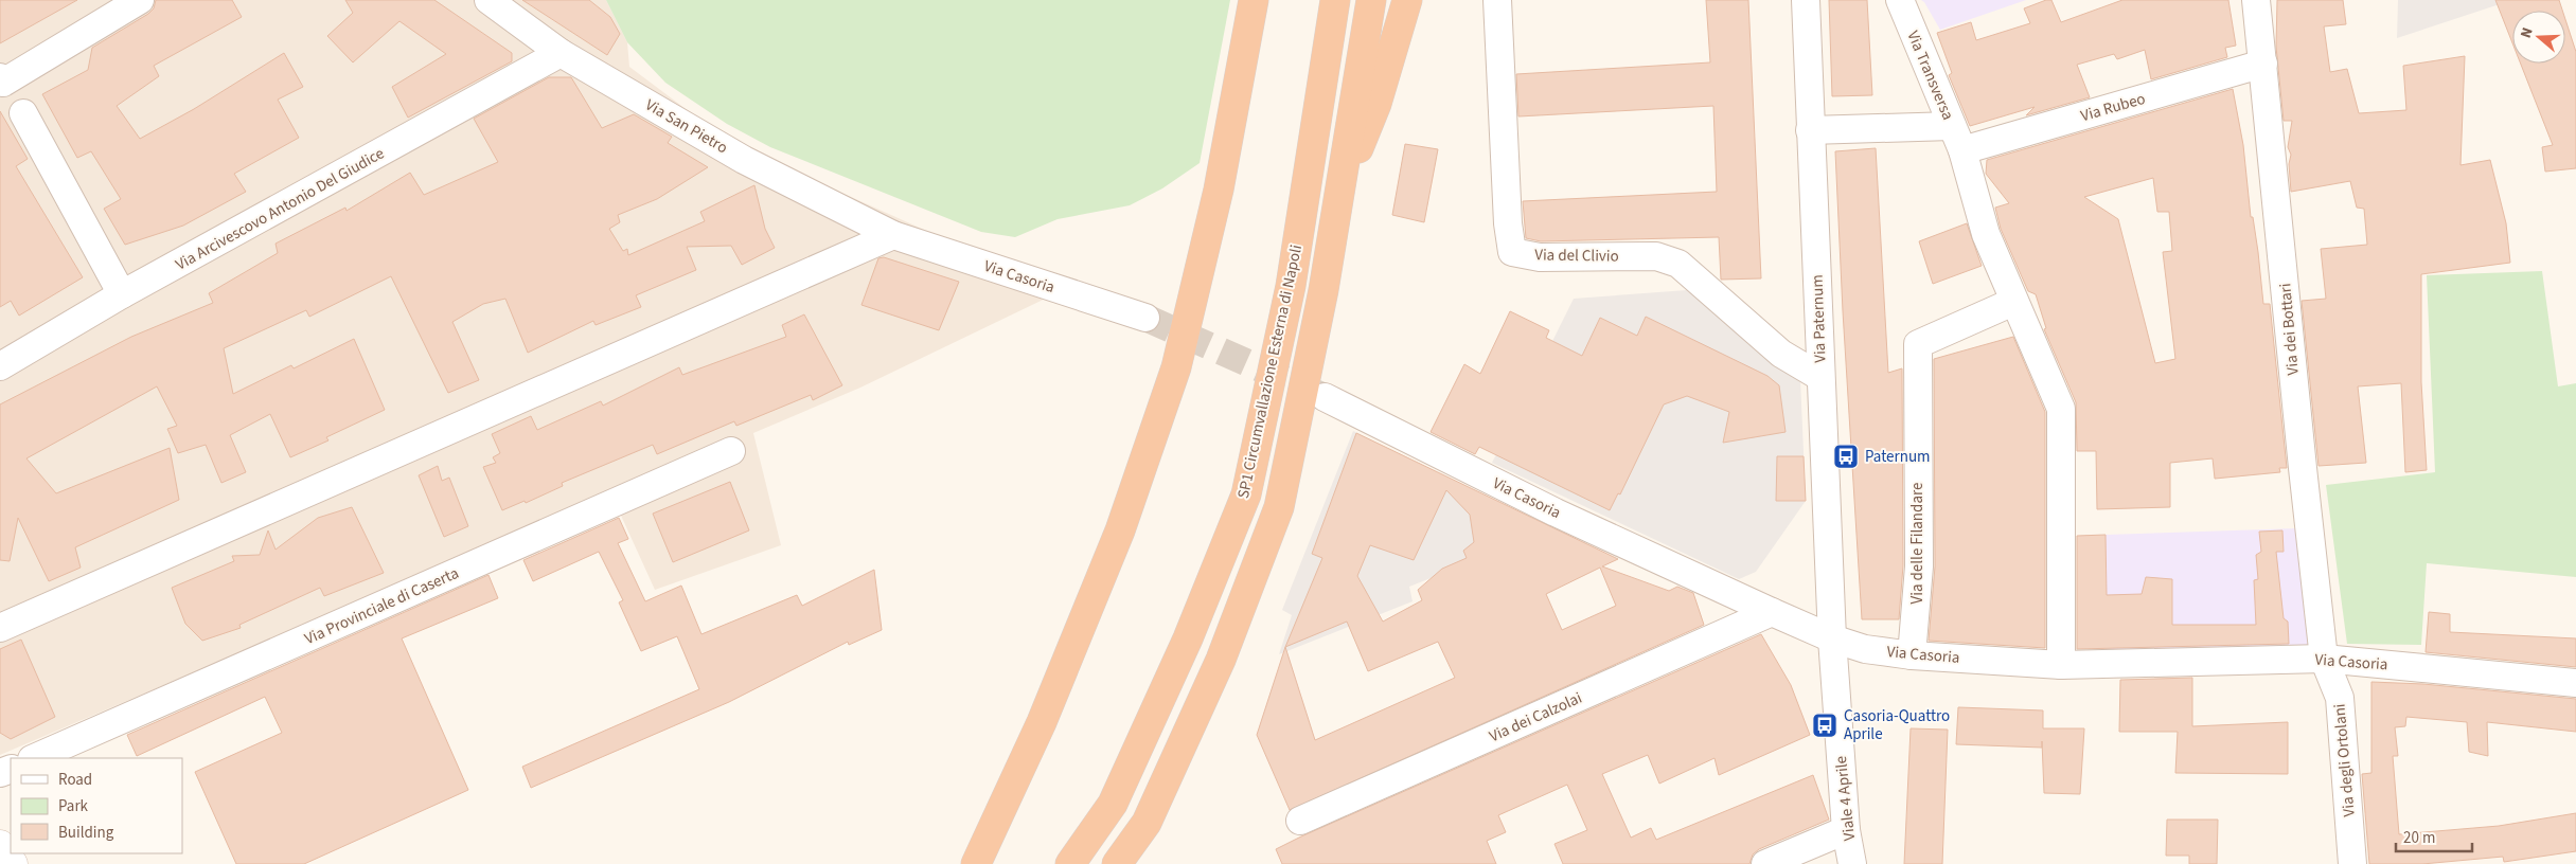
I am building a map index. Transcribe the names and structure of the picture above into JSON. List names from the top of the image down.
{
  "streets": {
    "highway": ["SP1 Circumvallazione Esterna di Napoli"],
    "street": [
      "Via Transversa",
      "Via Rubeo",
      "Via San Pietro",
      "Via Arcivescovo Antonio Del Giudice",
      "Via del Clivio",
      "Via Casoria",
      "Via Paternum",
      "Via dei Bottari",
      "Via delle Filandare",
      "Via Provinciale di Caserta",
      "Via dei Calzolai",
      "Via degli Ortolani",
      "Viale 4 Aprile"
    ]
  },
  "crossings": [
    ["Via Transversa", "Via Rubeo"],
    ["Via Rubeo", "Via Paternum"],
    ["Via Rubeo", "Via dei Bottari"],
    ["Via San Pietro", "Via Arcivescovo Antonio Del Giudice"],
    ["Via San Pietro", "Via Casoria"],
    ["Via del Clivio", "Via Paternum"],
    ["Via Casoria", "Via Paternum"],
    ["Via Casoria", "Via dei Bottari"],
    ["Via Casoria", "Via delle Filandare"],
    ["Via Casoria", "Via dei Calzolai"],
    ["Via Casoria", "Via degli Ortolani"],
    ["Via Casoria", "Viale 4 Aprile"],
    ["Via Paternum", "Viale 4 Aprile"],
    ["Via dei Bottari", "Via degli Ortolani"]
  ],
  "places": {
    "bus stop": ["Paternum", "Casoria-Quattro Aprile"]
  },
  "legend": ["Road", "Park", "Building"],
  "scale_bar": "20 m",
  "north": "left"
}
